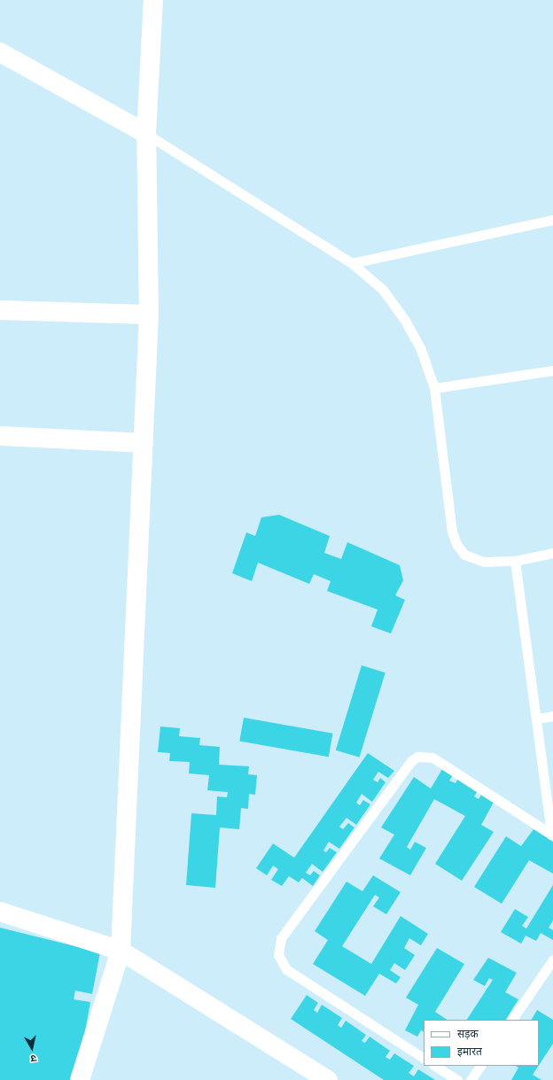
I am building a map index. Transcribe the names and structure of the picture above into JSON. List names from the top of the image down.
{
  "legend": ["सड़क", "इमारत"],
  "north": "bottom"
}
